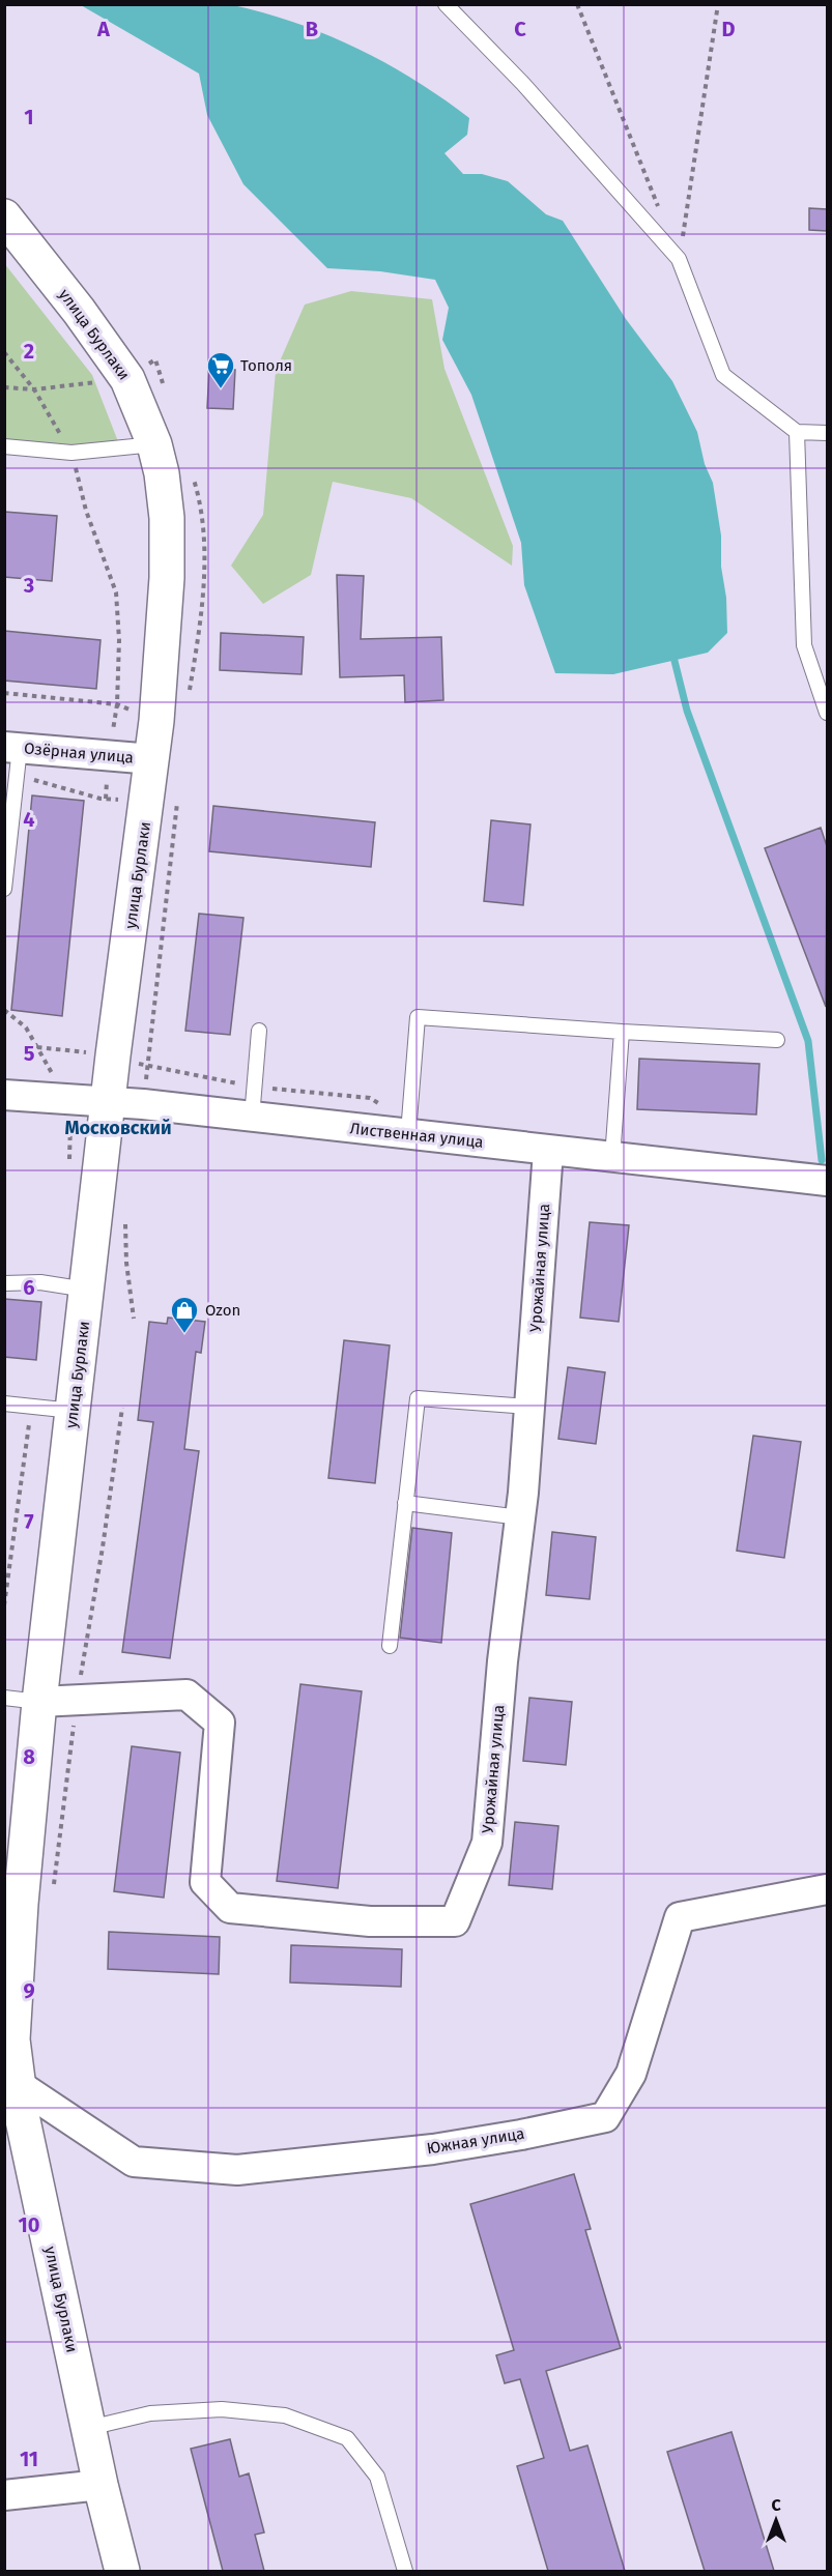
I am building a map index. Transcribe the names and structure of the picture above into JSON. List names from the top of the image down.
{
  "streets": {
    "street": [
      "улица Бурлаки",
      "Озёрная улица",
      "Лиственная улица",
      "Урожайная улица",
      "Южная улица"
    ]
  },
  "crossings": [
    ["улица Бурлаки", "Озёрная улица"],
    ["улица Бурлаки", "Лиственная улица"],
    ["улица Бурлаки", "Урожайная улица"],
    ["улица Бурлаки", "Южная улица"],
    ["Лиственная улица", "Урожайная улица"]
  ],
  "districts": ["Московский"],
  "places": {
    "supermarket": ["Тополя"],
    "shop": ["Ozon"]
  },
  "north": "top",
  "grid": {
    "columns": [
      "A",
      "B",
      "C",
      "D"
    ],
    "rows": [
      "1",
      "2",
      "3",
      "4",
      "5",
      "6",
      "7",
      "8",
      "9",
      "10",
      "11"
    ]
  }
}
